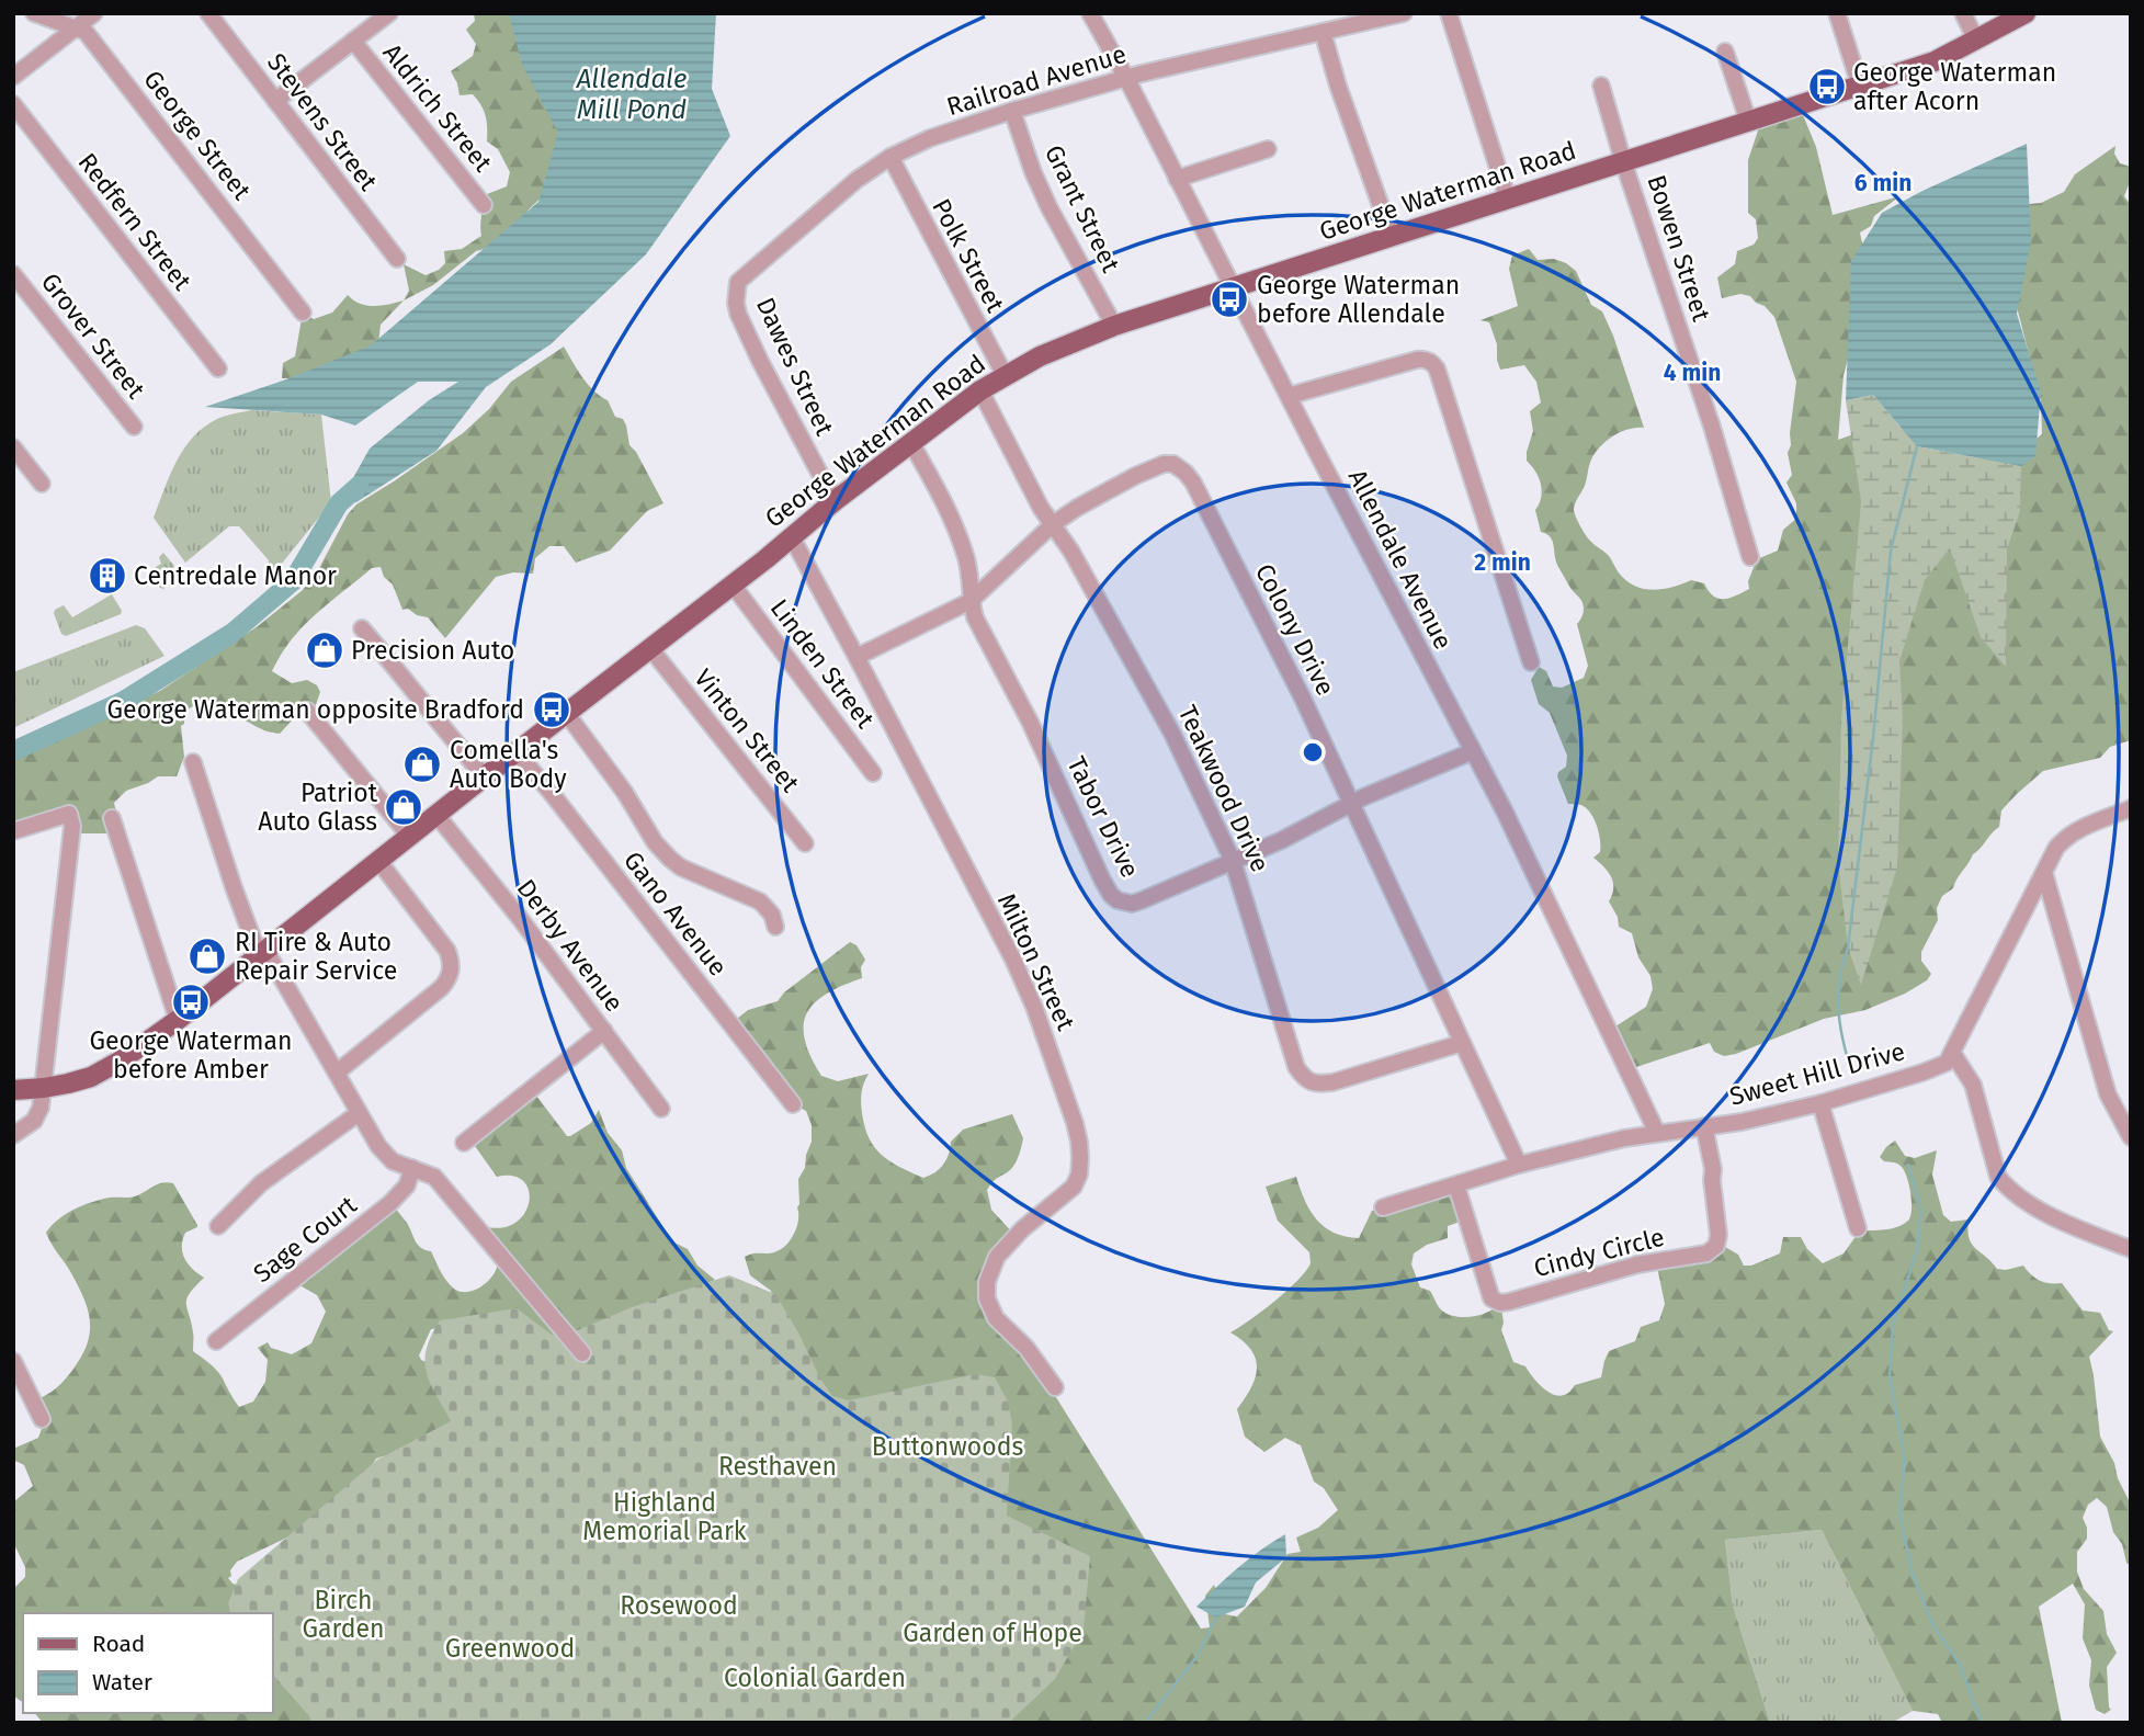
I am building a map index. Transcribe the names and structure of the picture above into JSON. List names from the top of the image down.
{
  "streets": {
    "main road": ["George Waterman Road"],
    "street": [
      "Railroad Avenue",
      "Aldrich Street",
      "Stevens Street",
      "George Street",
      "Grant Street",
      "Redfern Street",
      "Bowen Street",
      "Polk Street",
      "Grover Street",
      "Dawes Street",
      "Allendale Avenue",
      "Colony Drive",
      "Linden Street",
      "Vinton Street",
      "Teakwood Drive",
      "Tabor Drive",
      "Gano Avenue",
      "Derby Avenue",
      "Milton Street",
      "Sweet Hill Drive",
      "Sage Court",
      "Cindy Circle"
    ]
  },
  "crossings": [
    ["Railroad Avenue", "Grant Street"],
    ["Railroad Avenue", "Polk Street"],
    ["Railroad Avenue", "Dawes Street"],
    ["Railroad Avenue", "Allendale Avenue"],
    ["George Waterman Road", "Grant Street"],
    ["George Waterman Road", "Bowen Street"],
    ["George Waterman Road", "Polk Street"],
    ["George Waterman Road", "Dawes Street"],
    ["George Waterman Road", "Allendale Avenue"],
    ["George Waterman Road", "Linden Street"],
    ["George Waterman Road", "Vinton Street"],
    ["George Waterman Road", "Teakwood Drive"],
    ["George Waterman Road", "Tabor Drive"],
    ["George Waterman Road", "Gano Avenue"],
    ["George Waterman Road", "Derby Avenue"],
    ["George Waterman Road", "Milton Street"],
    ["Allendale Avenue", "Tabor Drive"],
    ["Allendale Avenue", "Sweet Hill Drive"],
    ["Colony Drive", "Teakwood Drive"],
    ["Colony Drive", "Tabor Drive"],
    ["Colony Drive", "Milton Street"],
    ["Colony Drive", "Sweet Hill Drive"],
    ["Teakwood Drive", "Tabor Drive"],
    ["Sweet Hill Drive", "Cindy Circle"]
  ],
  "water": ["Allendale Mill Pond"],
  "parks": [
    "Buttonwoods",
    "Resthaven",
    "Highland Memorial Park",
    "Birch Garden",
    "Rosewood",
    "Garden of Hope",
    "Greenwood",
    "Colonial Garden"
  ],
  "places": {
    "bus stop": [
      "George Waterman after Acorn",
      "George Waterman before Allendale",
      "George Waterman opposite Bradford",
      "George Waterman before Amber"
    ],
    "building": ["Centredale Manor"],
    "shop": [
      "Precision Auto",
      "Comella's Auto Body",
      "Patriot Auto Glass",
      "RI Tire & Auto Repair Service"
    ]
  },
  "legend": ["Road", "Water"],
  "rings": ["6 min", "4 min", "2 min"]
}
